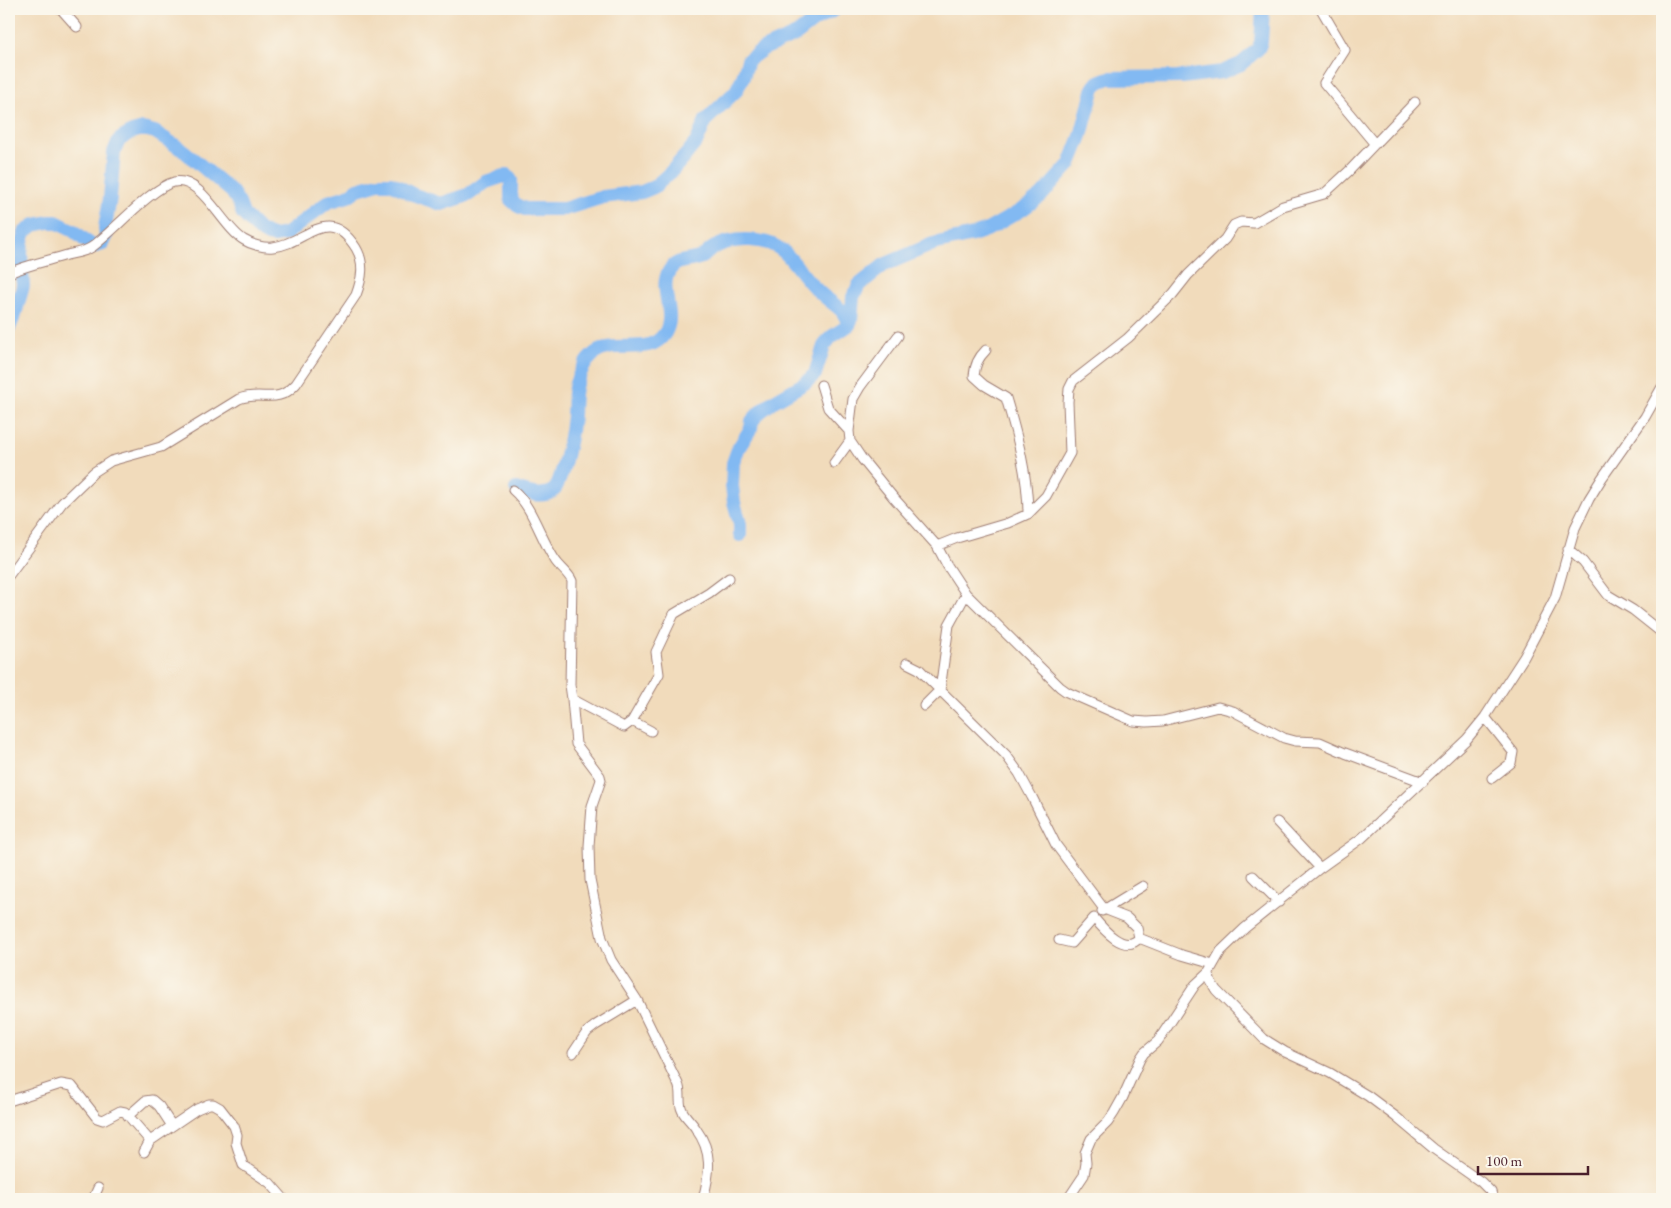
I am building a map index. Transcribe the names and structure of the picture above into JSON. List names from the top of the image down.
{
  "scale_bar": "100 m"
}
